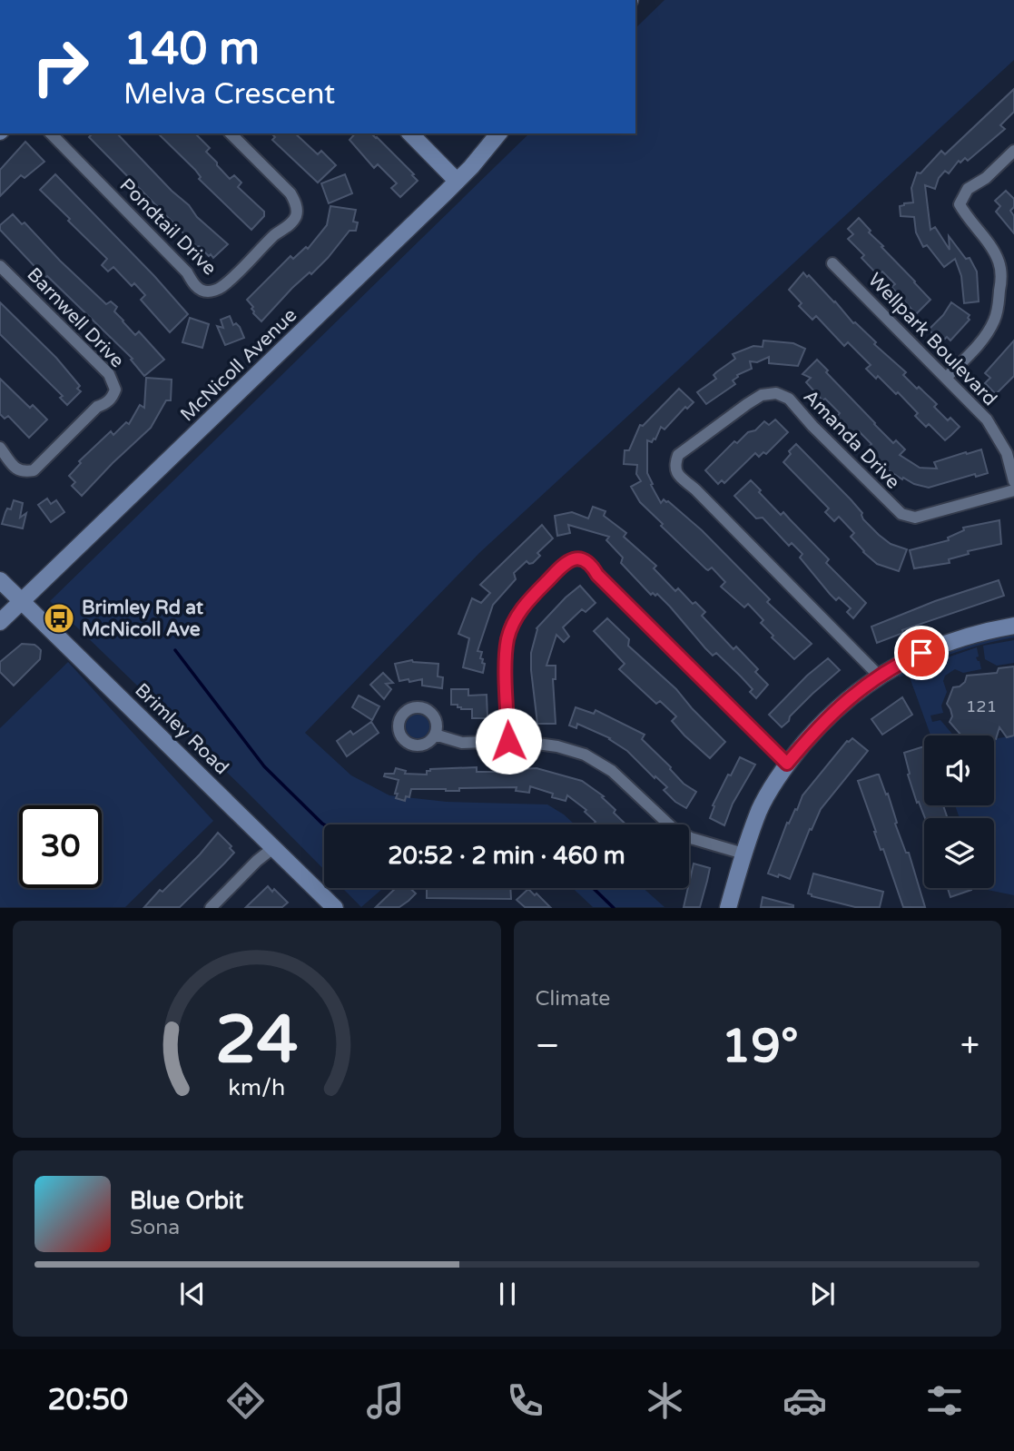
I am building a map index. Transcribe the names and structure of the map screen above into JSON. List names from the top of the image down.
{
  "streets": {
    "main road": ["McNicoll Avenue", "Brimley Road"],
    "street": [
      "Pondtail Drive",
      "Barnwell Drive",
      "Wellpark Boulevard",
      "Amanda Drive"
    ]
  },
  "crossings": [
    ["McNicoll Avenue", "Brimley Road"]
  ],
  "places": {
    "bus stop": ["Brimley Rd at McNicoll Ave"]
  },
  "house_numbers": ["121"],
  "page": {
    "turn": ["140 m", "Melva Crescent"],
    "limit": "30",
    "trip": "20:52 · 2 min · 460 m",
    "tile": "Climate",
    "heat": ["−", "19°", "+"],
    "song": ["Blue Orbit", "Sona"],
    "tabs": "20:50",
    "gauge": ["24", "km/h"]
  }
}
